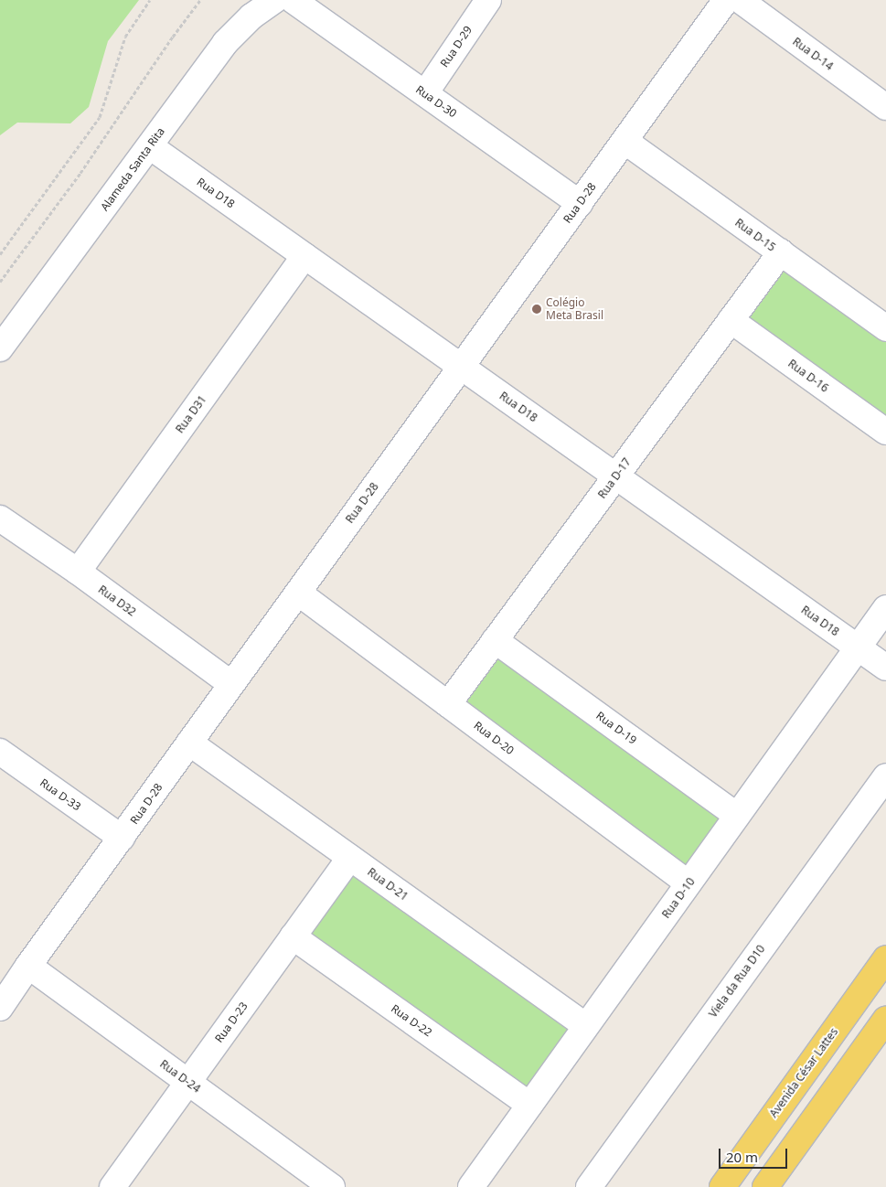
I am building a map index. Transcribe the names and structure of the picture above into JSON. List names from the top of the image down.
{
  "streets": {
    "main road": ["Avenida César Lattes"],
    "street": [
      "Rua D-29",
      "Rua D-14",
      "Rua D-30",
      "Alameda Santa Rita",
      "Rua D18",
      "Rua D-28",
      "Rua D-15",
      "Rua D-16",
      "Rua D31",
      "Rua D-17",
      "Rua D32",
      "Rua D-19",
      "Rua D-20",
      "Rua D-33",
      "Rua D-21",
      "Rua D-10",
      "Viela da Rua D10",
      "Rua D-22",
      "Rua D-23",
      "Rua D-24"
    ]
  },
  "crossings": [
    ["Rua D-29", "Rua D-30"],
    ["Rua D-30", "Rua D-28"],
    ["Alameda Santa Rita", "Rua D18"],
    ["Rua D18", "Rua D-28"],
    ["Rua D18", "Rua D31"],
    ["Rua D18", "Rua D-17"],
    ["Rua D18", "Rua D-10"],
    ["Rua D-28", "Rua D-15"],
    ["Rua D-28", "Rua D32"],
    ["Rua D-28", "Rua D-20"],
    ["Rua D-28", "Rua D-33"],
    ["Rua D-28", "Rua D-21"],
    ["Rua D-28", "Rua D-24"],
    ["Rua D-15", "Rua D-17"],
    ["Rua D-16", "Rua D-17"],
    ["Rua D31", "Rua D32"],
    ["Rua D-17", "Rua D-19"],
    ["Rua D-17", "Rua D-20"],
    ["Rua D-19", "Rua D-10"],
    ["Rua D-20", "Rua D-10"],
    ["Rua D-21", "Rua D-10"],
    ["Rua D-21", "Rua D-23"],
    ["Rua D-10", "Rua D-22"],
    ["Rua D-22", "Rua D-23"],
    ["Rua D-23", "Rua D-24"]
  ],
  "places": ["Colégio Meta Brasil"],
  "scale_bar": "20 m"
}
